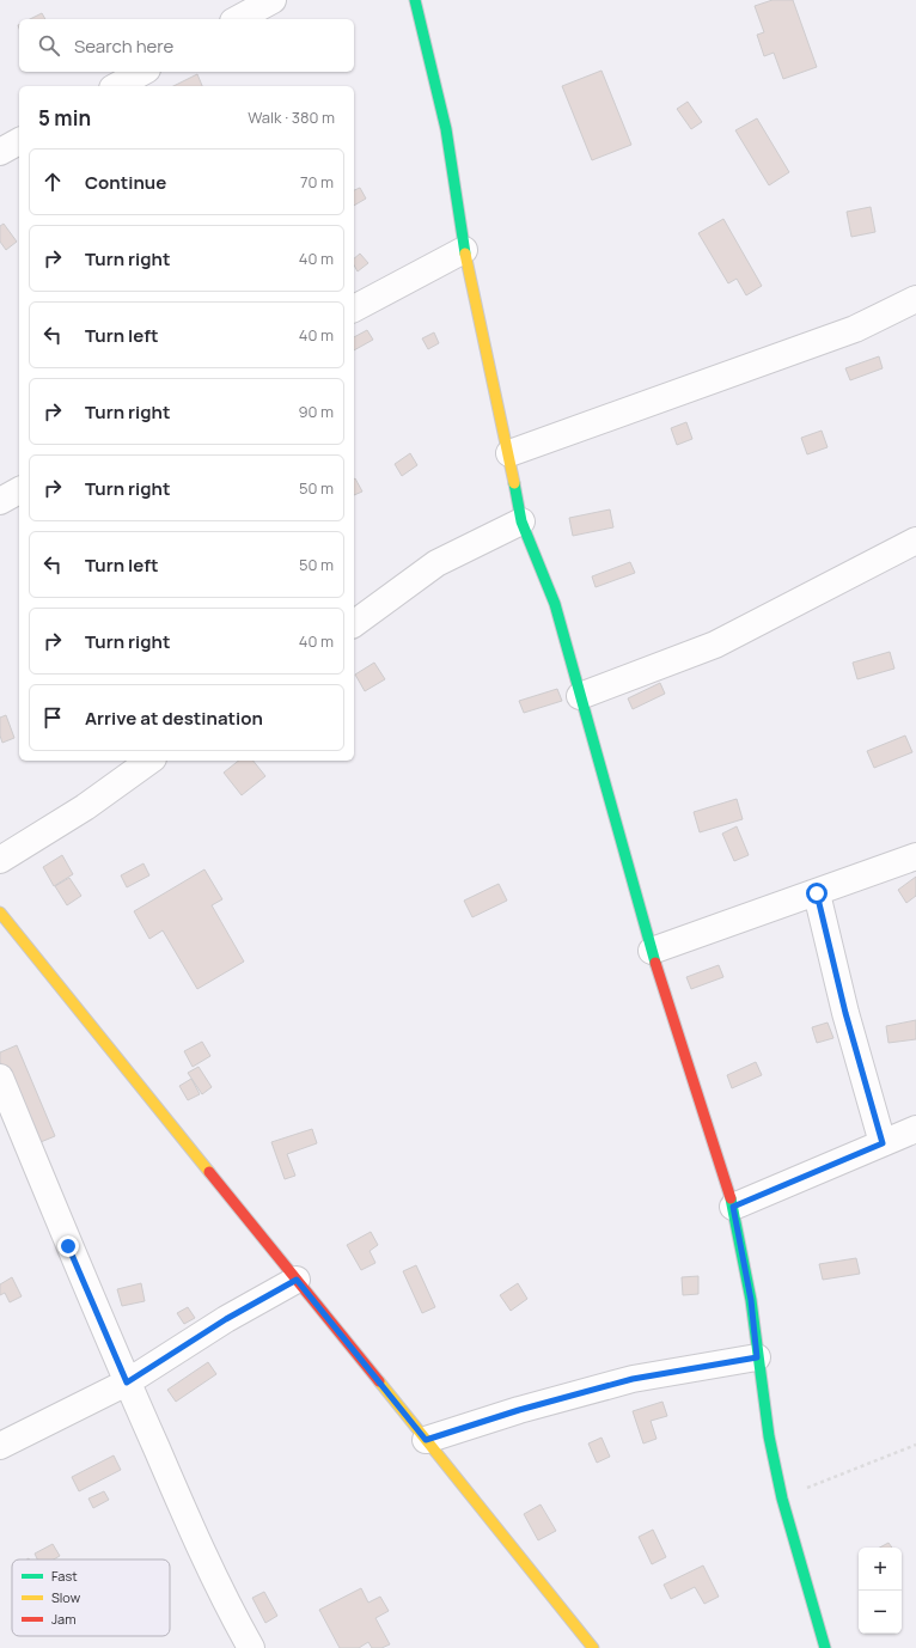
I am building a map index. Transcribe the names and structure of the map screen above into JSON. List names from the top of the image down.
{
  "legend": ["Fast", "Slow", "Jam"],
  "page": {
    "search": "Search here",
    "heading": ["5 min", "Walk · 380 m"],
    "list": [
      ["Continue", "70 m"],
      ["Turn right", "40 m"],
      ["Turn left", "40 m"],
      ["Turn right", "90 m"],
      ["Turn right", "50 m"],
      ["Turn left", "50 m"],
      ["Turn right", "40 m"],
      "Arrive at destination"
    ],
    "map_buttons": ["+", "−"]
  }
}
